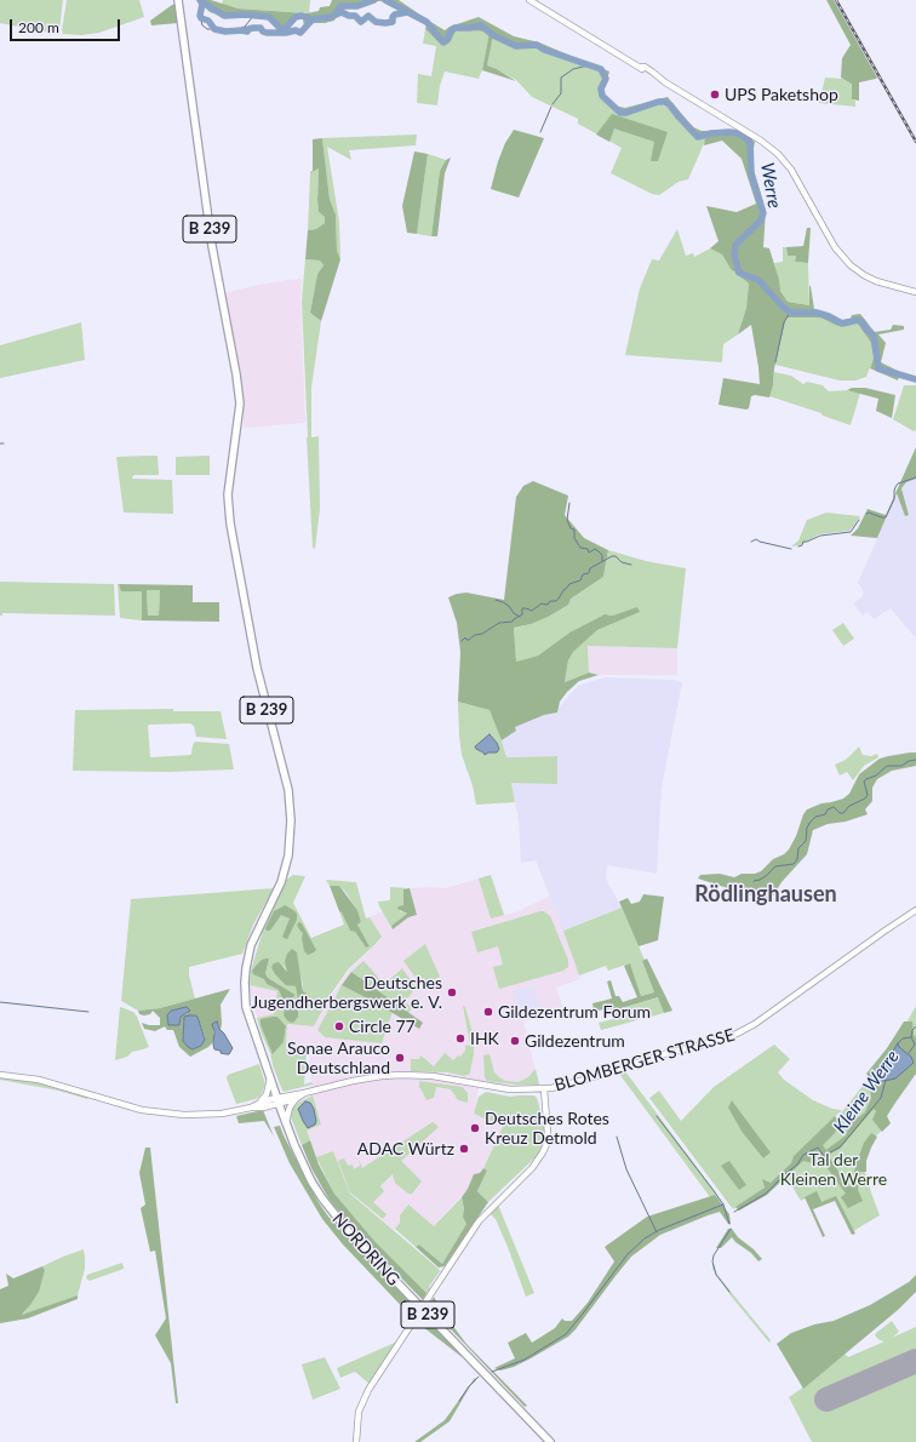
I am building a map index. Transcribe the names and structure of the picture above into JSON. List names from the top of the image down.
{
  "streets": {
    "main road": ["B 239", "BLOMBERGER STRASSE", "NORDRING"]
  },
  "crossings": [
    ["B 239", "NORDRING"]
  ],
  "districts": ["Rödlinghausen"],
  "water": ["Werre", "Kleine Werre"],
  "parks": ["Tal der Kleinen Werre"],
  "places": [
    "UPS Paketshop",
    "Deutsches Jugendherbergswerk e. V.",
    "Gildezentrum Forum",
    "Circle 77",
    "IHK",
    "Gildezentrum",
    "Sonae Arauco Deutschland",
    "Deutsches Rotes Kreuz Detmold",
    "ADAC Würtz"
  ],
  "scale_bar": "200 m"
}
